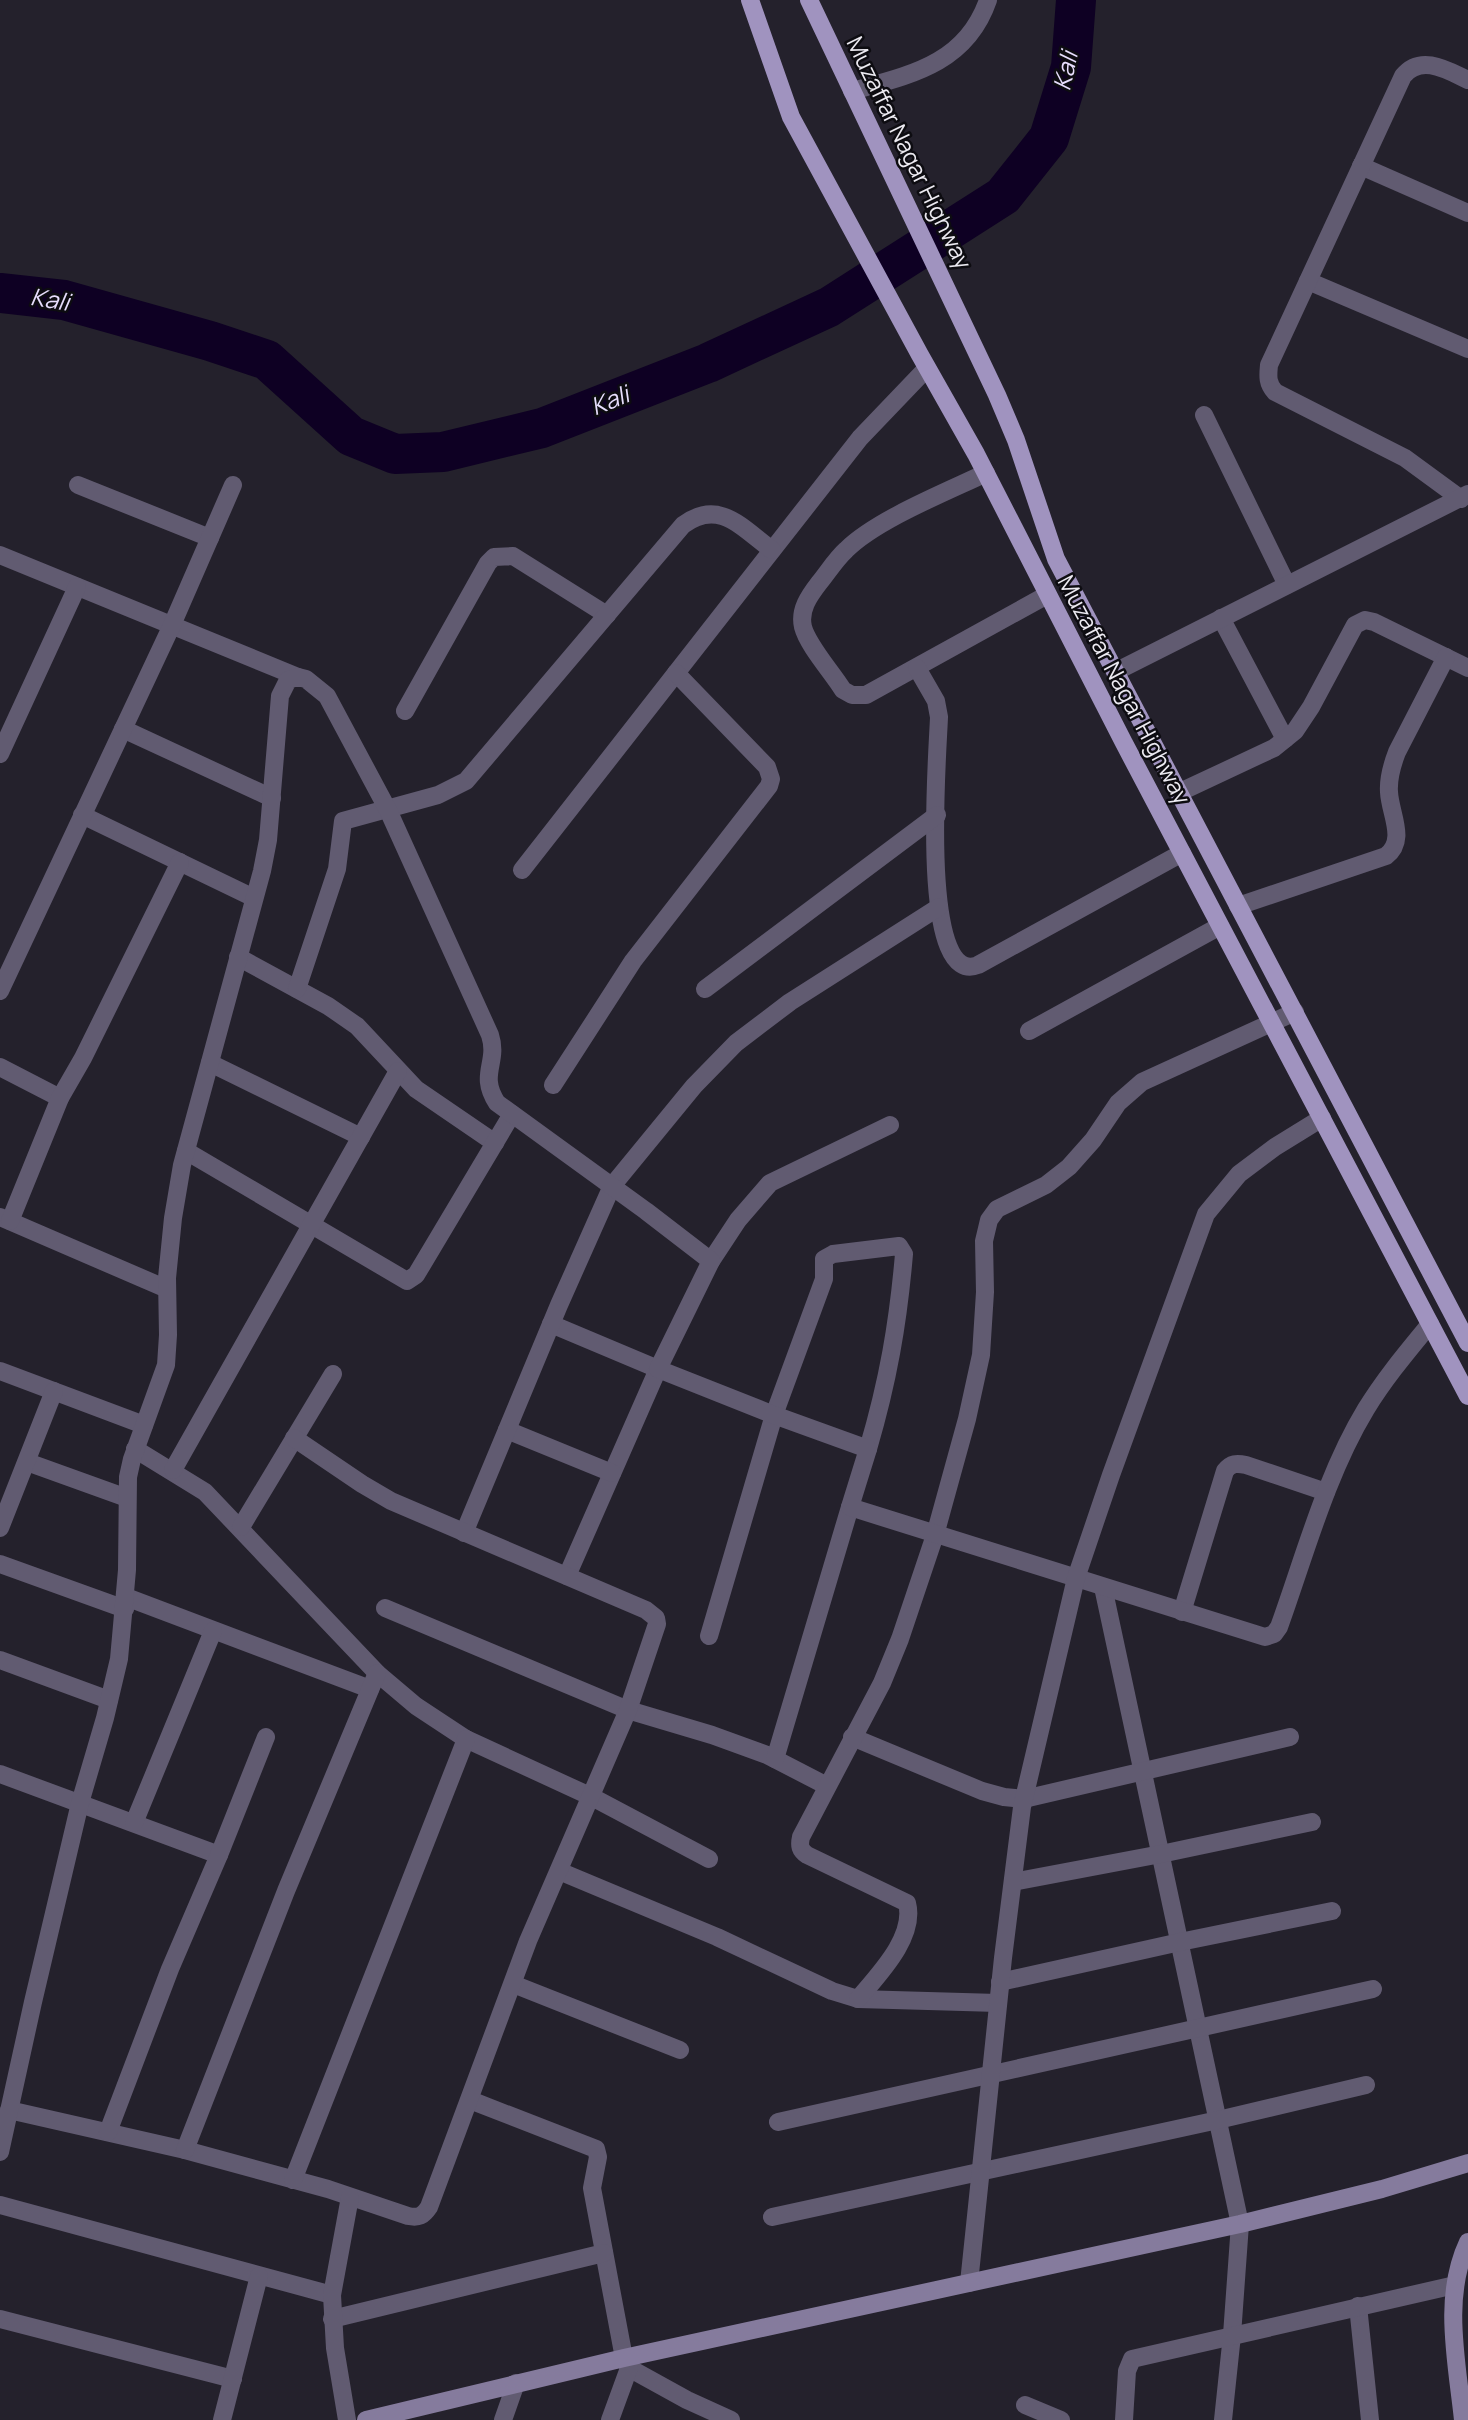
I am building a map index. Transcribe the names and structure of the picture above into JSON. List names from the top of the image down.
{
  "streets": {
    "main road": ["Muzaffar Nagar Highway"]
  },
  "water": ["Kali"]
}
